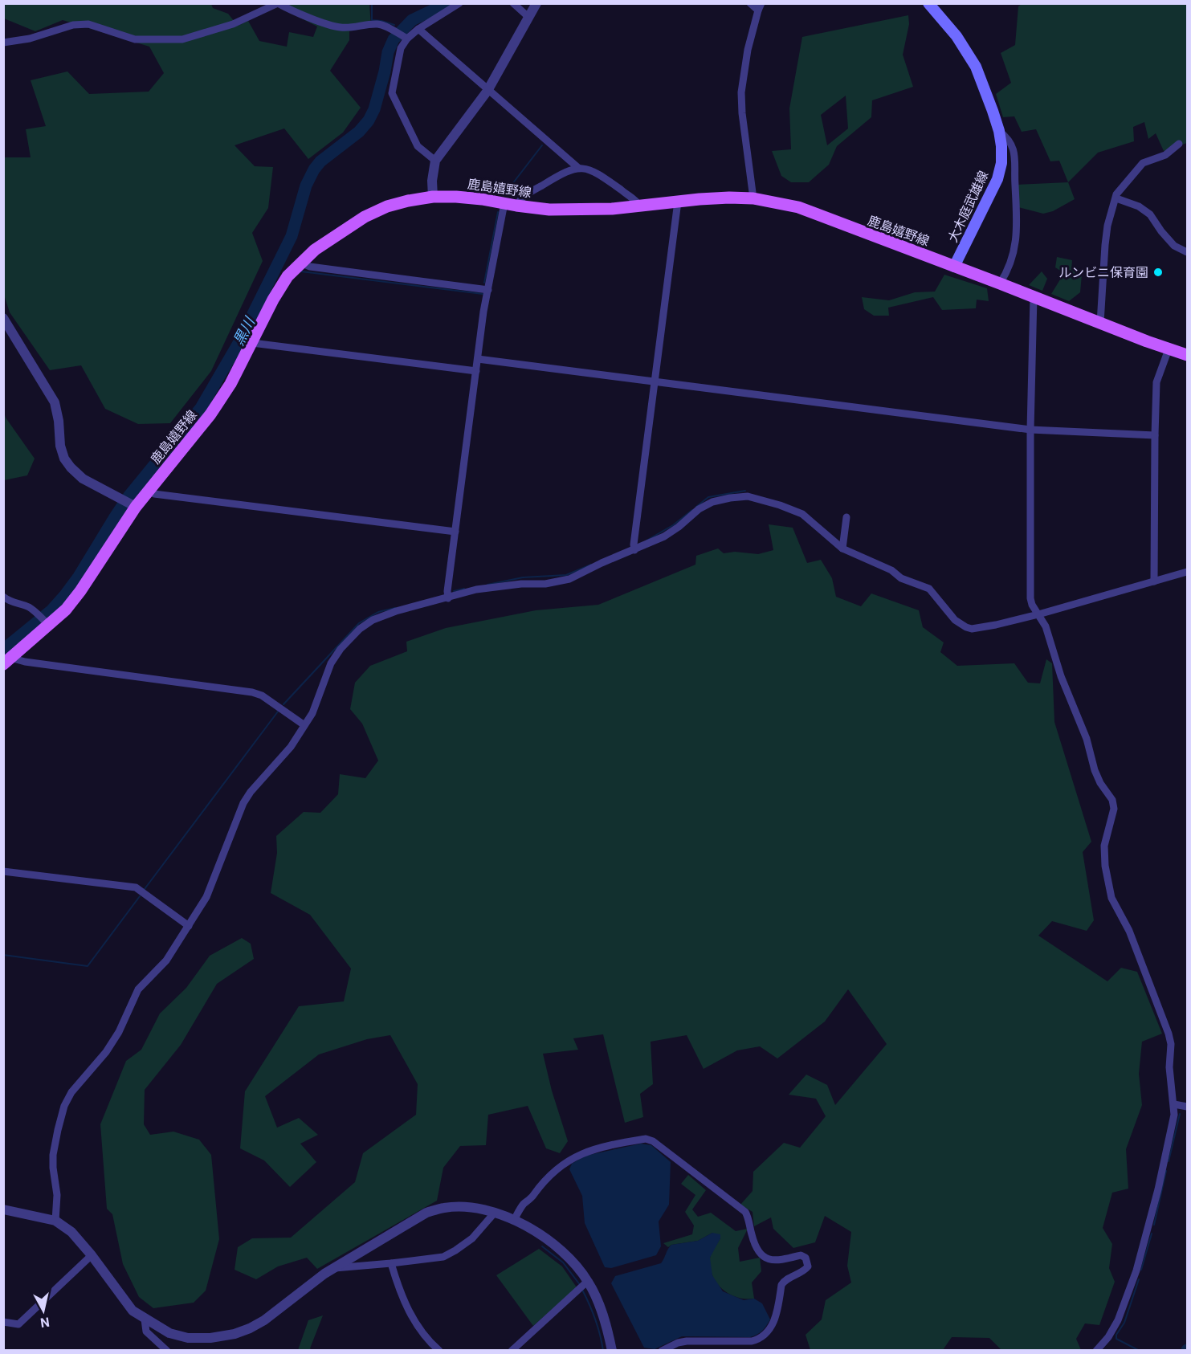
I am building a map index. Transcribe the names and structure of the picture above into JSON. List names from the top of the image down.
{
  "streets": {
    "main road": ["鹿島嬉野線", "大木庭武雄線"]
  },
  "crossings": [
    ["鹿島嬉野線", "大木庭武雄線"]
  ],
  "water": ["黒川"],
  "places": ["ルンビニ保育園"],
  "north": "bottom"
}
